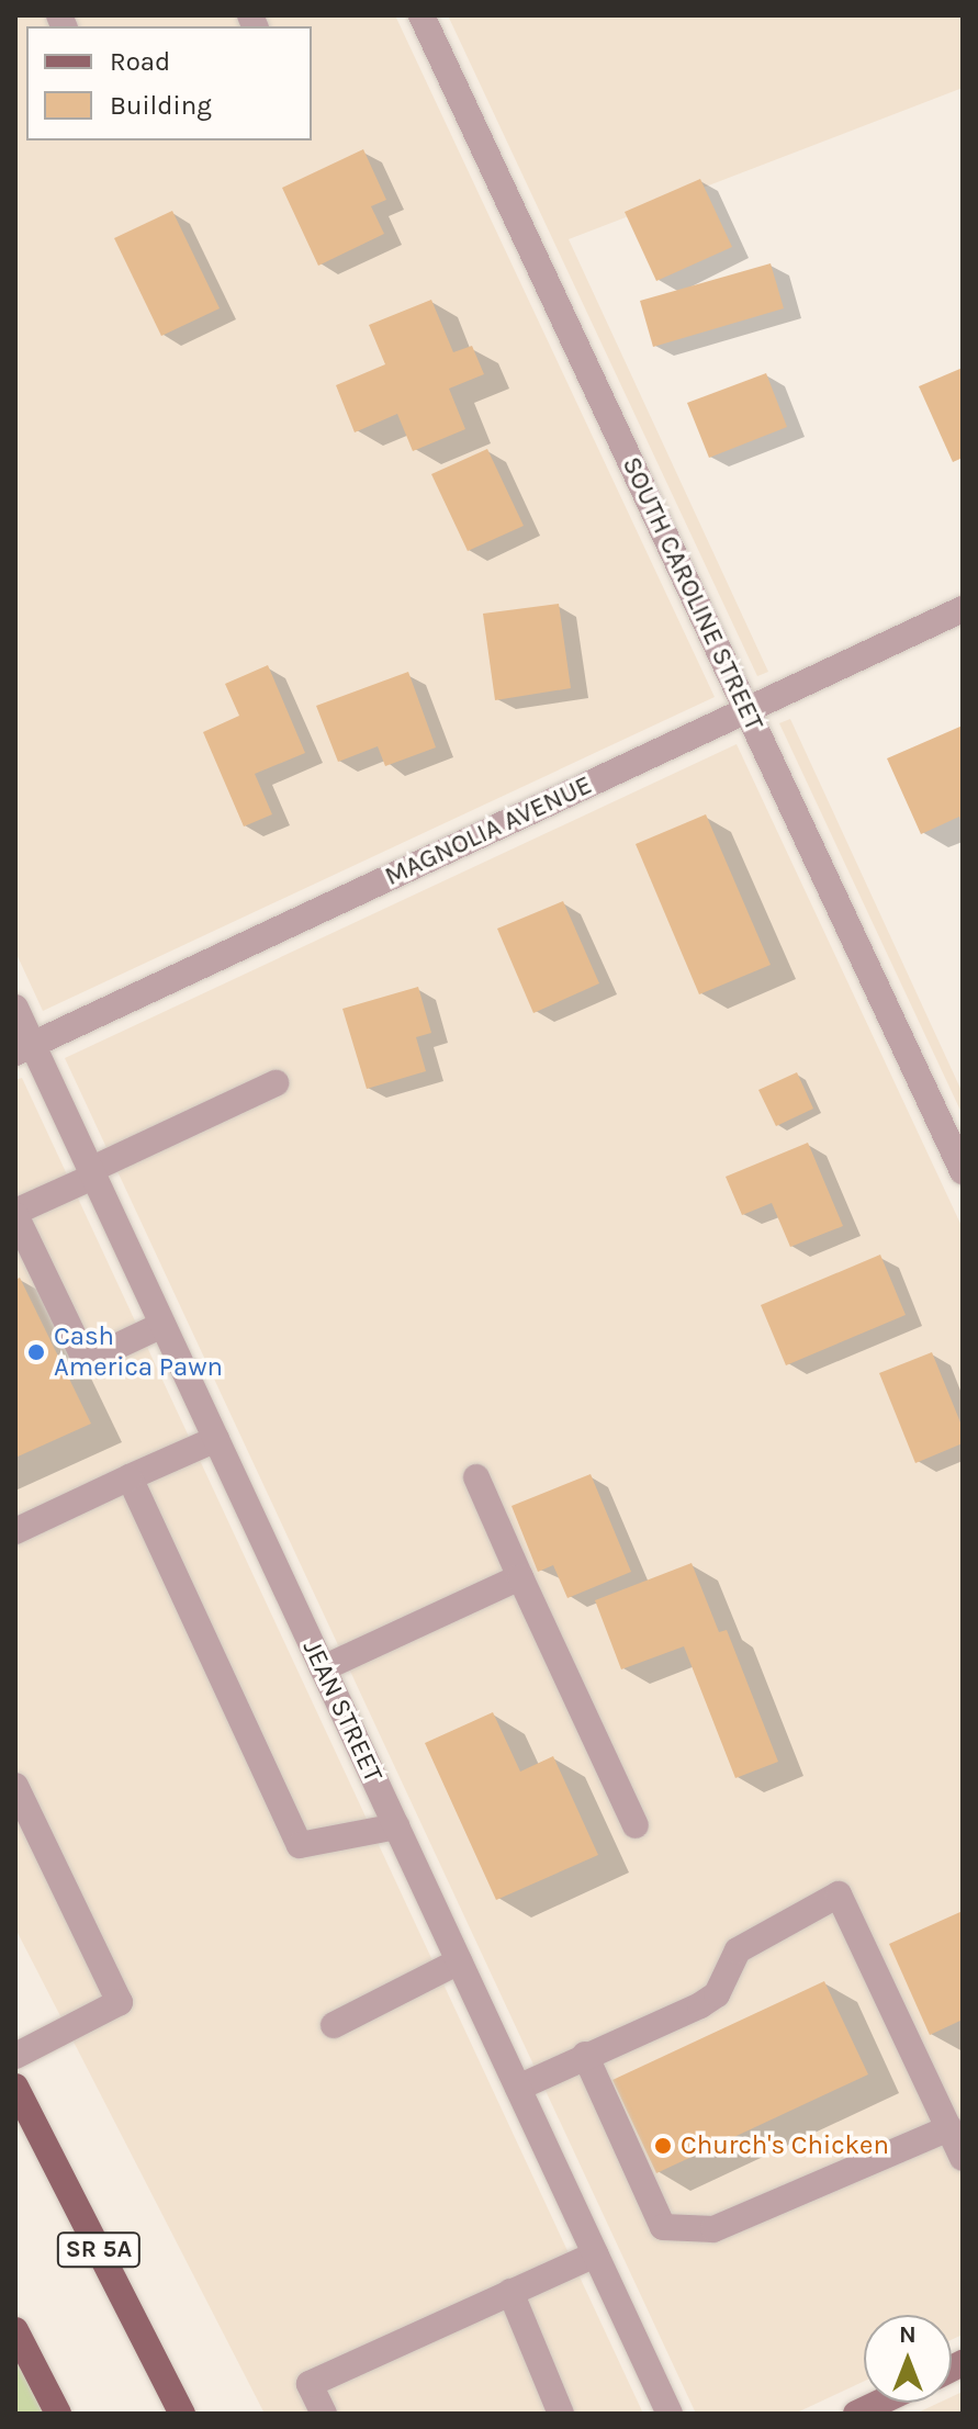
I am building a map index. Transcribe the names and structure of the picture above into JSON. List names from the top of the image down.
{
  "streets": {
    "main road": ["SR 5A"],
    "street": ["SOUTH CAROLINE STREET", "MAGNOLIA AVENUE", "JEAN STREET"]
  },
  "crossings": [
    ["SOUTH CAROLINE STREET", "MAGNOLIA AVENUE"],
    ["MAGNOLIA AVENUE", "JEAN STREET"]
  ],
  "places": ["Cash America Pawn", "Church's Chicken"],
  "legend": ["Road", "Building"],
  "north": "top"
}
